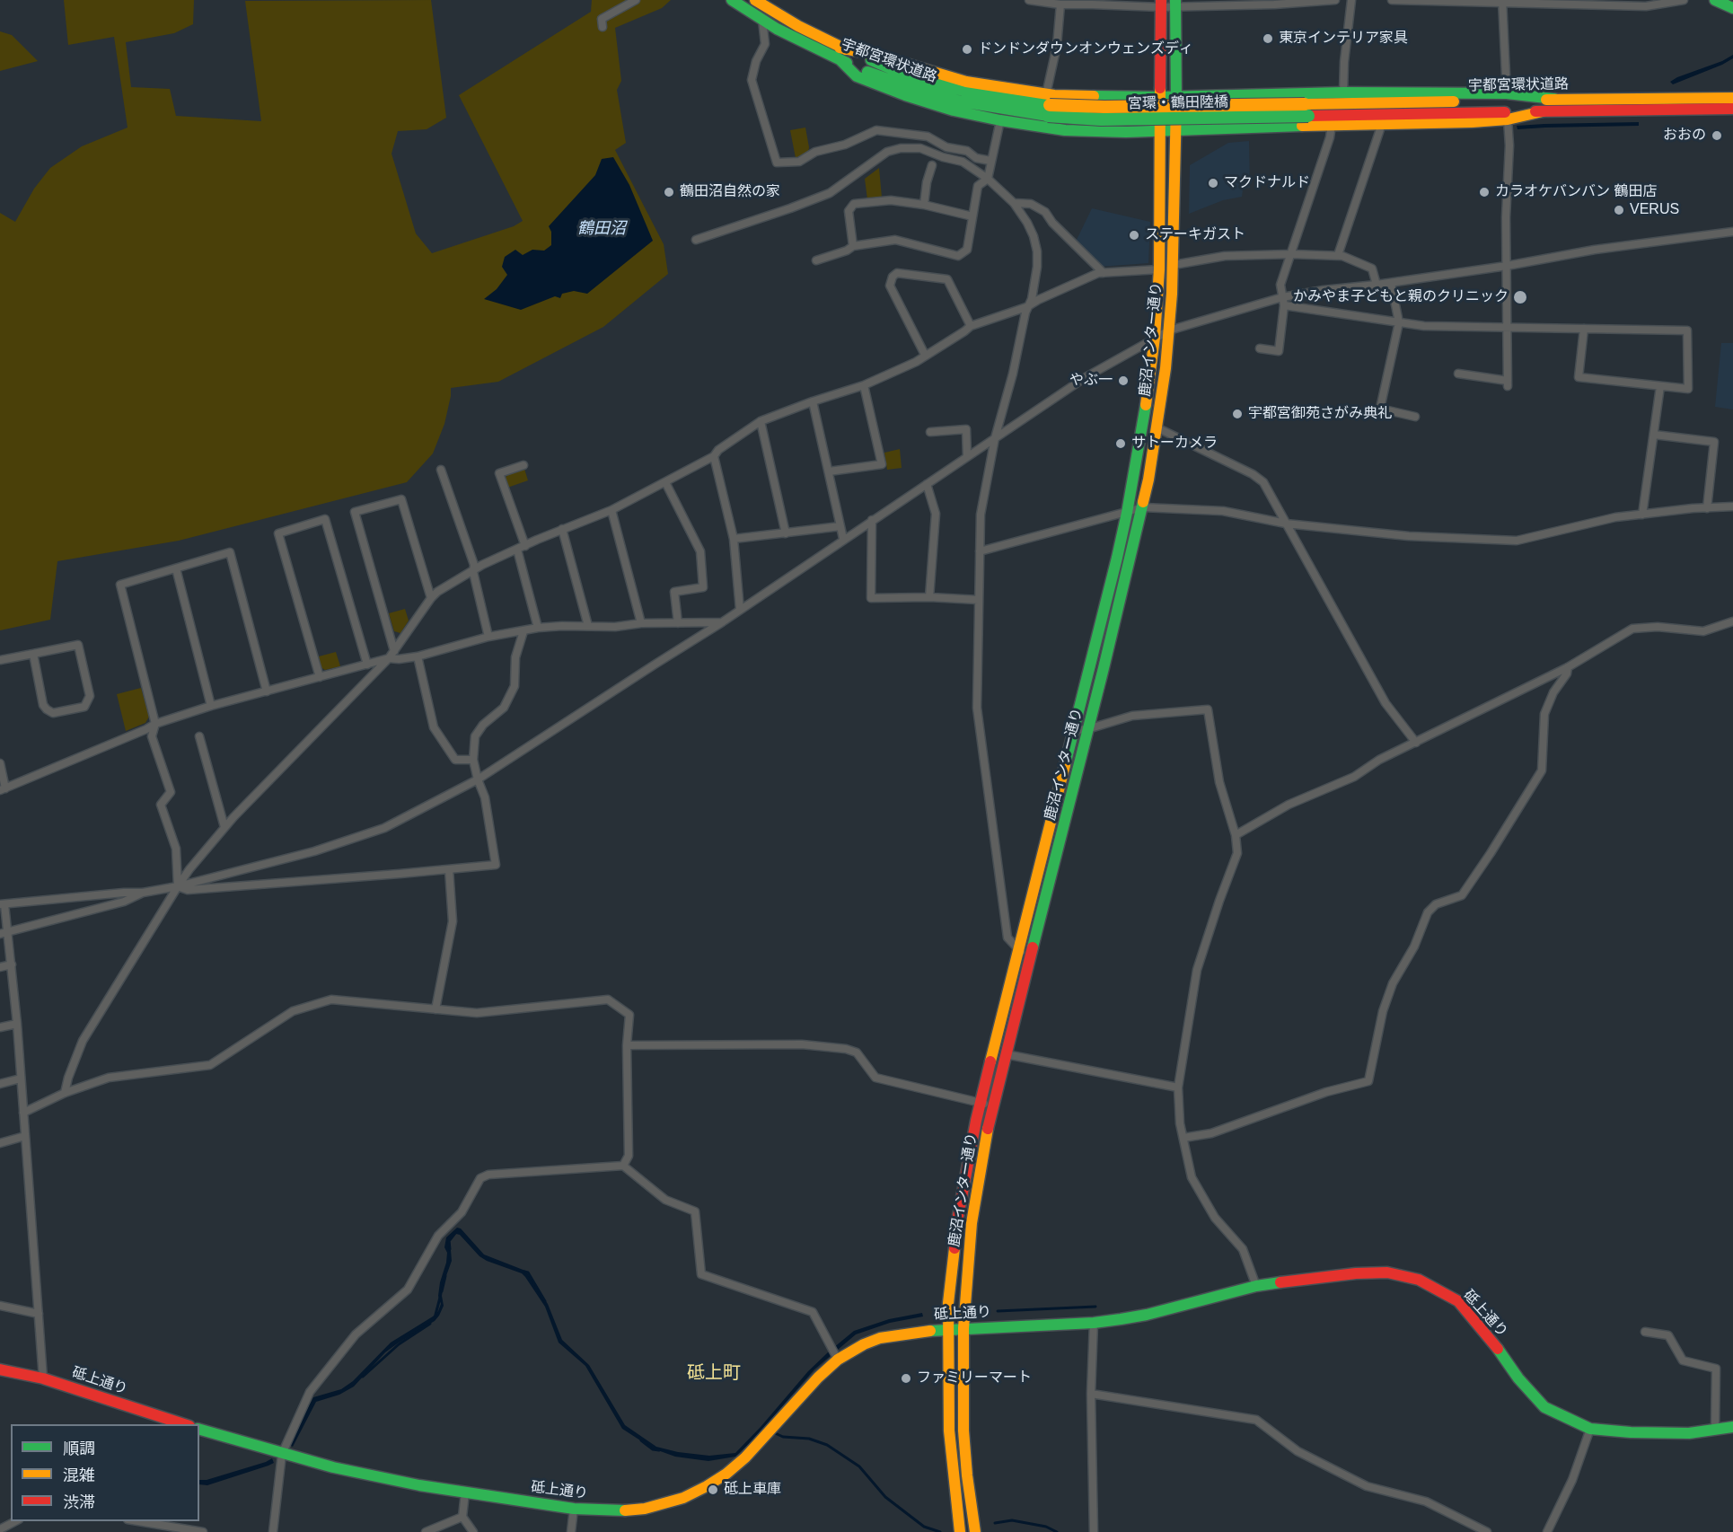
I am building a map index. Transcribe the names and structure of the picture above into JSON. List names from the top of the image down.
{
  "streets": {
    "main road": [
      "宇都宮環状道路",
      "宮環・鶴田陸橋",
      "鹿沼インター通り",
      "砥上通り"
    ]
  },
  "crossings": [
    ["宇都宮環状道路", "宮環・鶴田陸橋"],
    ["鹿沼インター通り", "砥上通り"]
  ],
  "districts": ["砥上町"],
  "water": ["鶴田沼"],
  "places": [
    "東京インテリア家具",
    "ドンドンダウンオンウェンズディ",
    "おおの",
    "マクドナルド",
    "鶴田沼自然の家",
    "カラオケバンバン 鶴田店",
    "VERUS",
    "ステーキガスト",
    "かみやま子どもと親のクリニック",
    "やぶ一",
    "宇都宮御苑さがみ典礼",
    "サトーカメラ",
    "ファミリーマート",
    "砥上車庫"
  ],
  "legend": ["順調", "混雑", "渋滞"]
}
